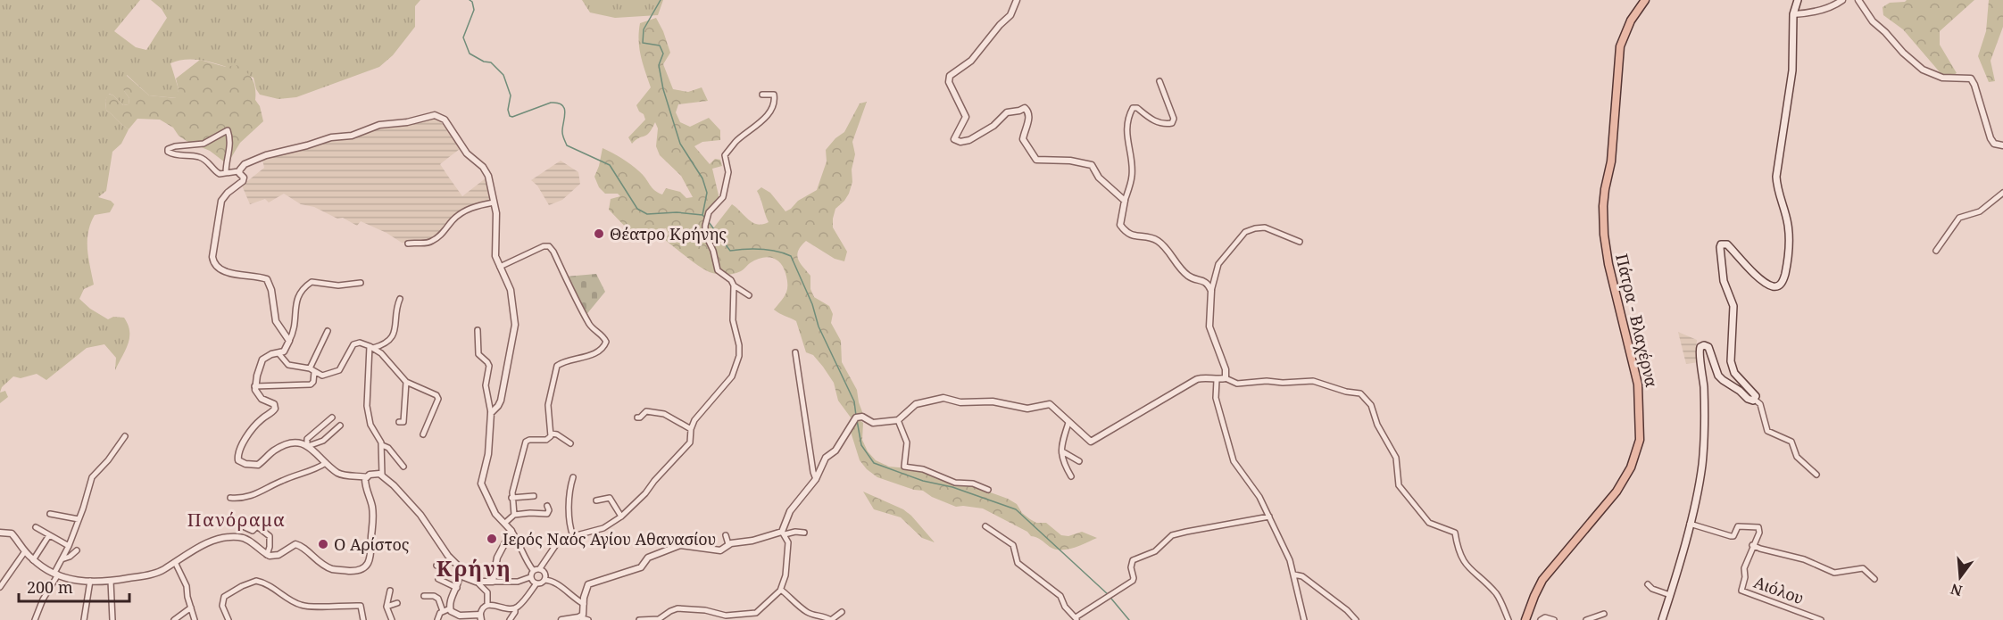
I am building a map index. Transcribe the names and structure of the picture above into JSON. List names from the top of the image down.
{
  "streets": {
    "main road": ["Πάτρα - Βλαχέρνα"],
    "street": ["Αιόλου"]
  },
  "districts": ["Πανόραμα", "Κρήνη"],
  "places": ["Θέατρο Κρήνης", "Ιερός Ναός Αγίου Αθανασίου", "Ο Αρίστος"],
  "scale_bar": "200 m",
  "north": "bottom"
}
